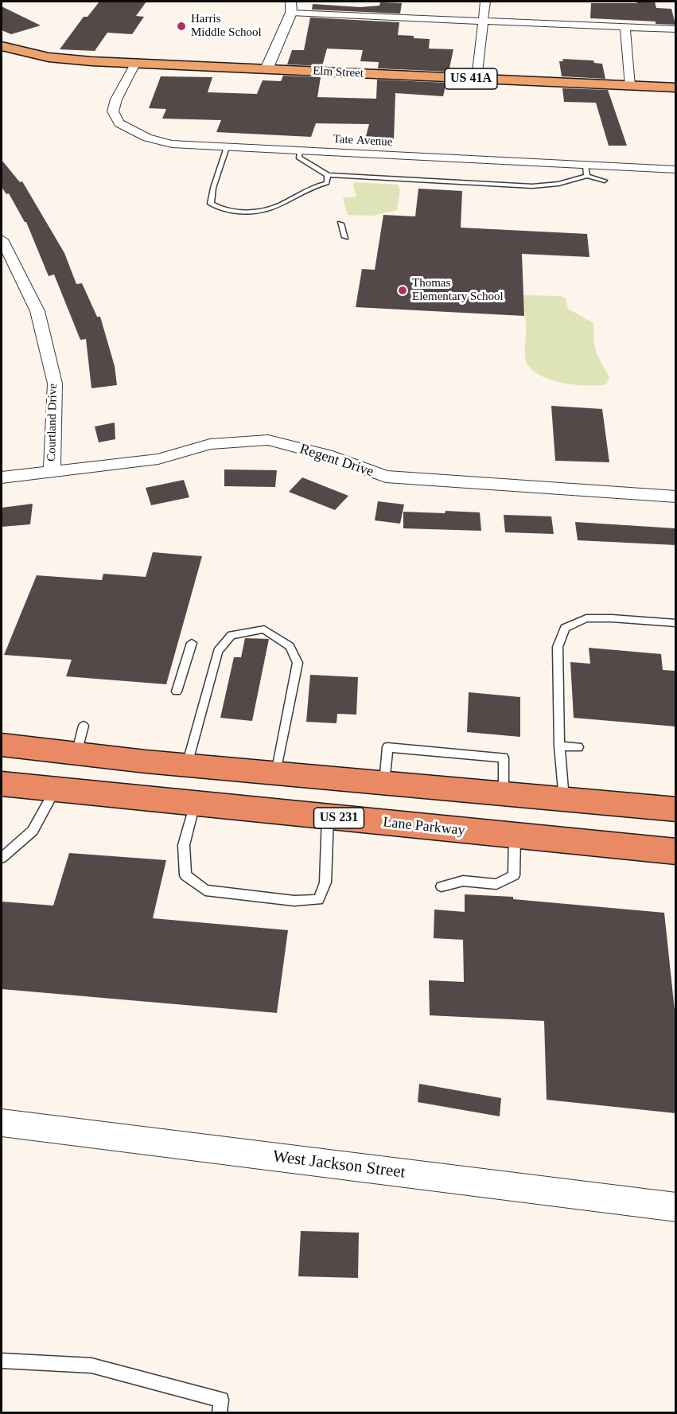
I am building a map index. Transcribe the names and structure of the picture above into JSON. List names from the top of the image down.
{
  "streets": {
    "highway": ["US 231", "Lane Parkway"],
    "main road": ["Elm Street", "US 41A"],
    "street": [
      "Tate Avenue",
      "Courtland Drive",
      "Regent Drive",
      "West Jackson Street"
    ]
  },
  "crossings": [
    ["Elm Street", "Tate Avenue"],
    ["Courtland Drive", "Regent Drive"]
  ],
  "places": ["Harris Middle School", "Thomas Elementary School"]
}
